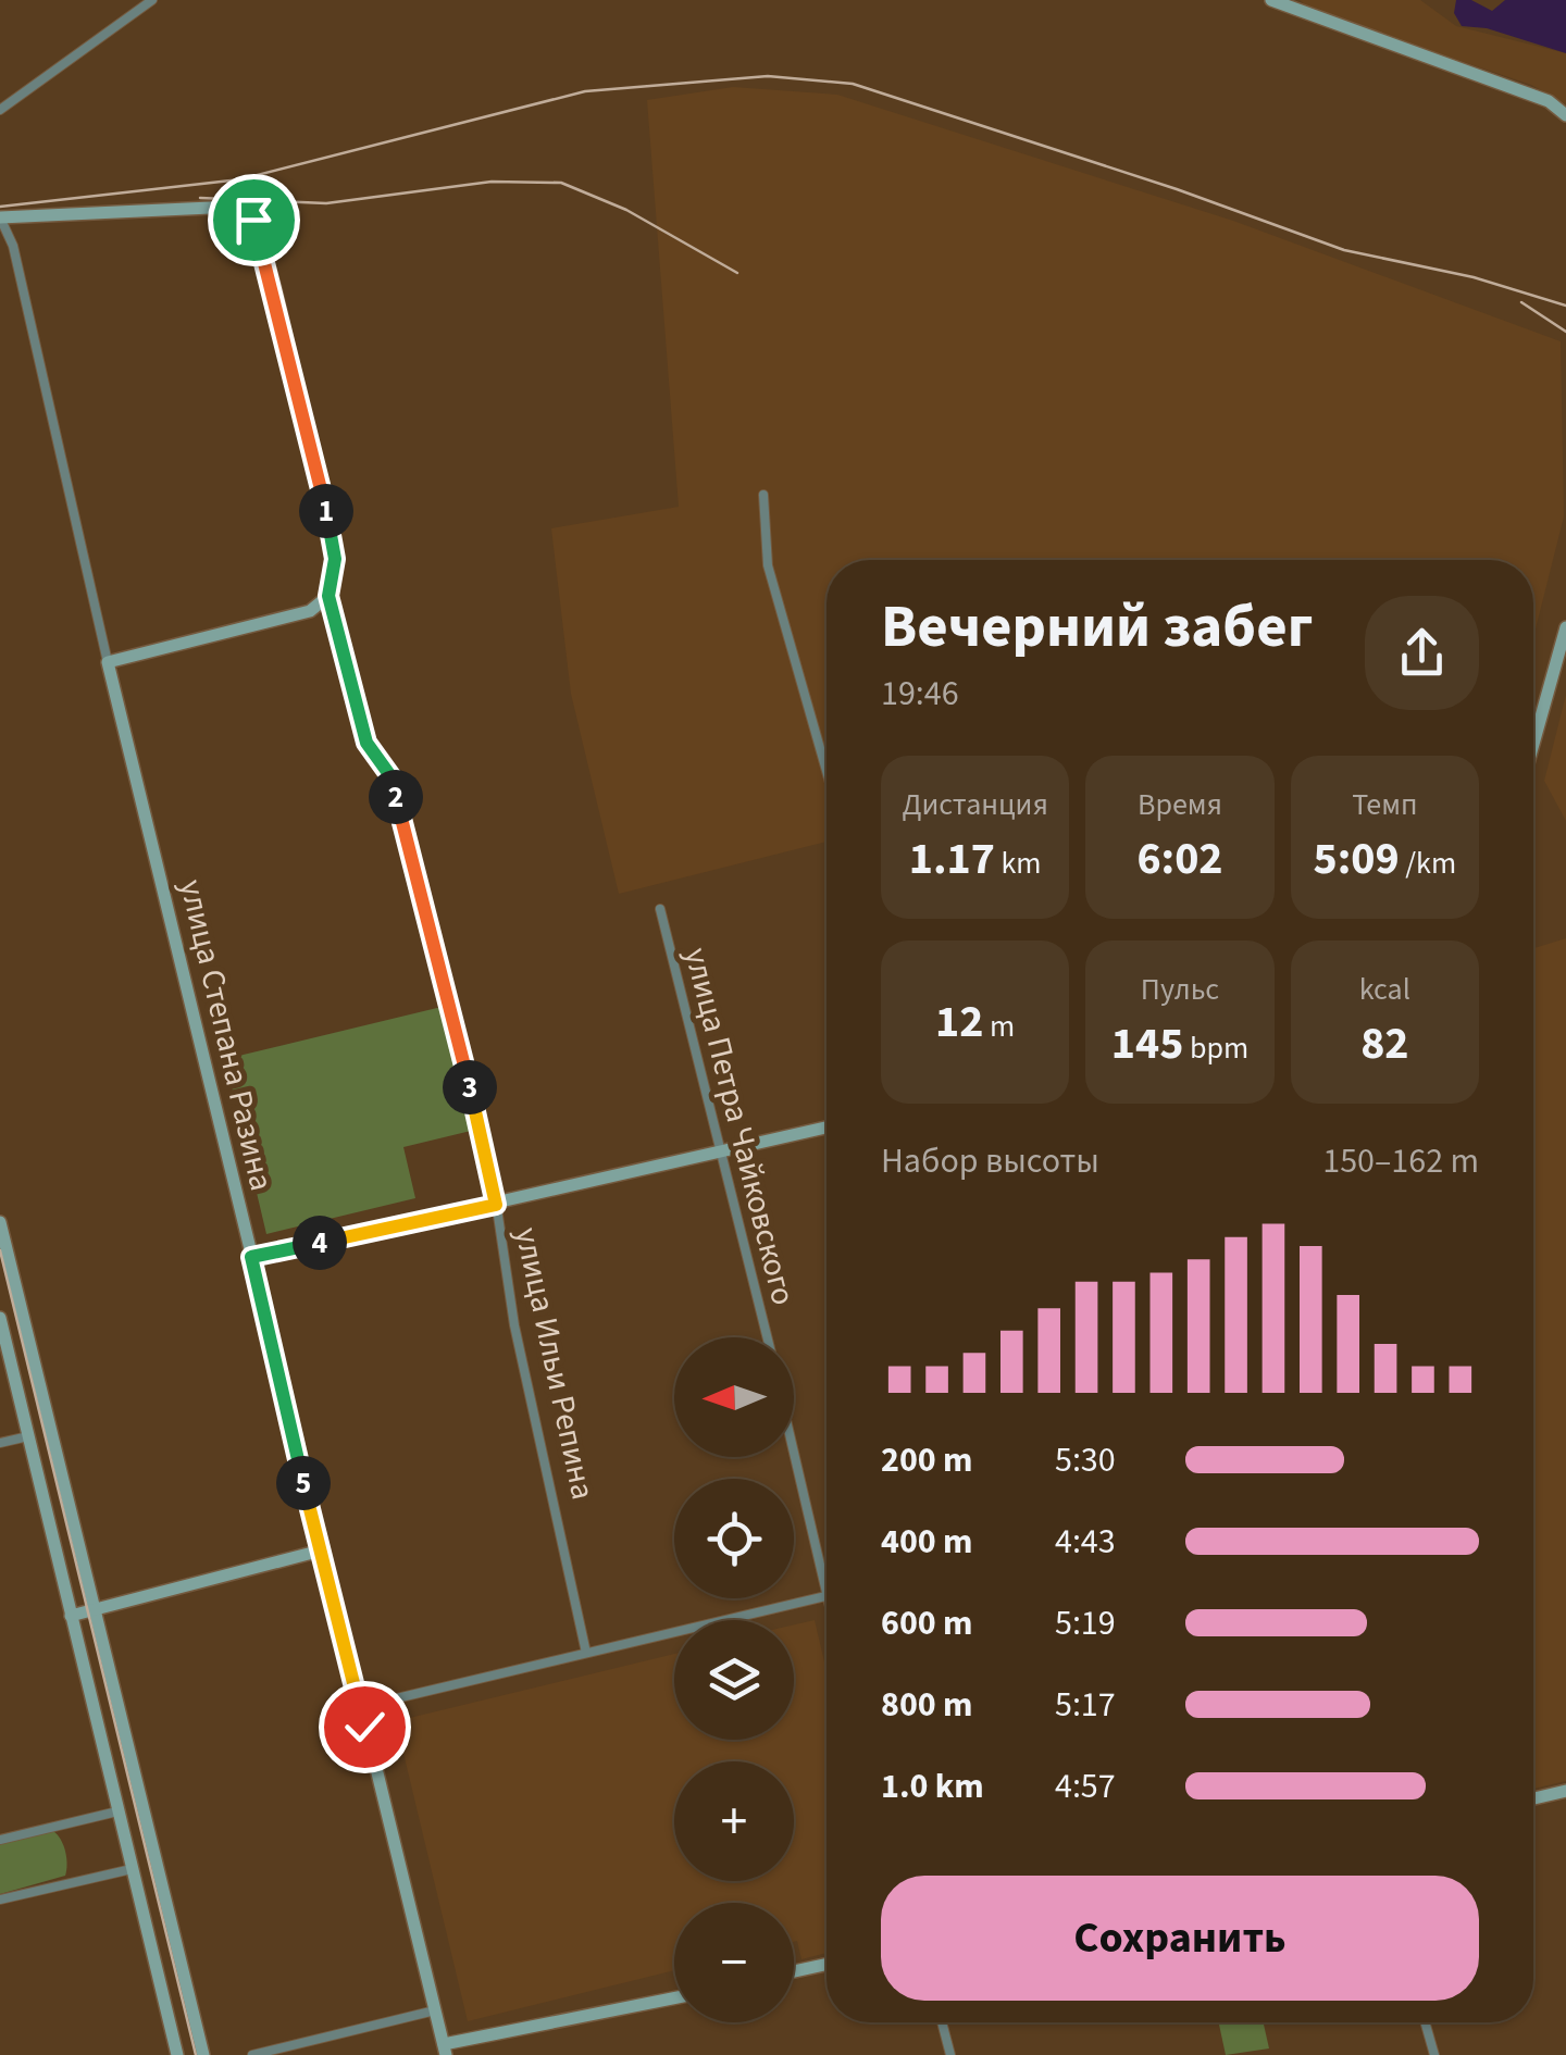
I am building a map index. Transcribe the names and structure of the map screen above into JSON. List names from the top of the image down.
{
  "streets": {
    "street": ["улица Степана Разина", "улица Петра Чайковского", "улица Ильи Репина"]
  },
  "crossings": [
    ["улица Степана Разина", "улица Ильи Репина"]
  ],
  "north": "left",
  "page": {
    "pins": [
      "1",
      "2",
      "3",
      "4",
      "5"
    ],
    "heading": ["Вечерний забег", "19:46"],
    "stats": [
      ["Дистанция", "1.17 km"],
      ["Время", "6:02"],
      ["Темп", "5:09 /km"],
      ["12 m"],
      ["Пульс", "145 bpm"],
      ["kcal", "82"]
    ],
    "chart": ["Набор высоты", "150–162 m"],
    "map_buttons": ["+", "−"],
    "list": [
      {
        "name": "200 m",
        "note": "5:30"
      },
      {
        "name": "400 m",
        "note": "4:43"
      },
      {
        "name": "600 m",
        "note": "5:19"
      },
      {
        "name": "800 m",
        "note": "5:17"
      },
      {
        "name": "1.0 km",
        "note": "4:57"
      }
    ],
    "buttons": "Сохранить"
  }
}
